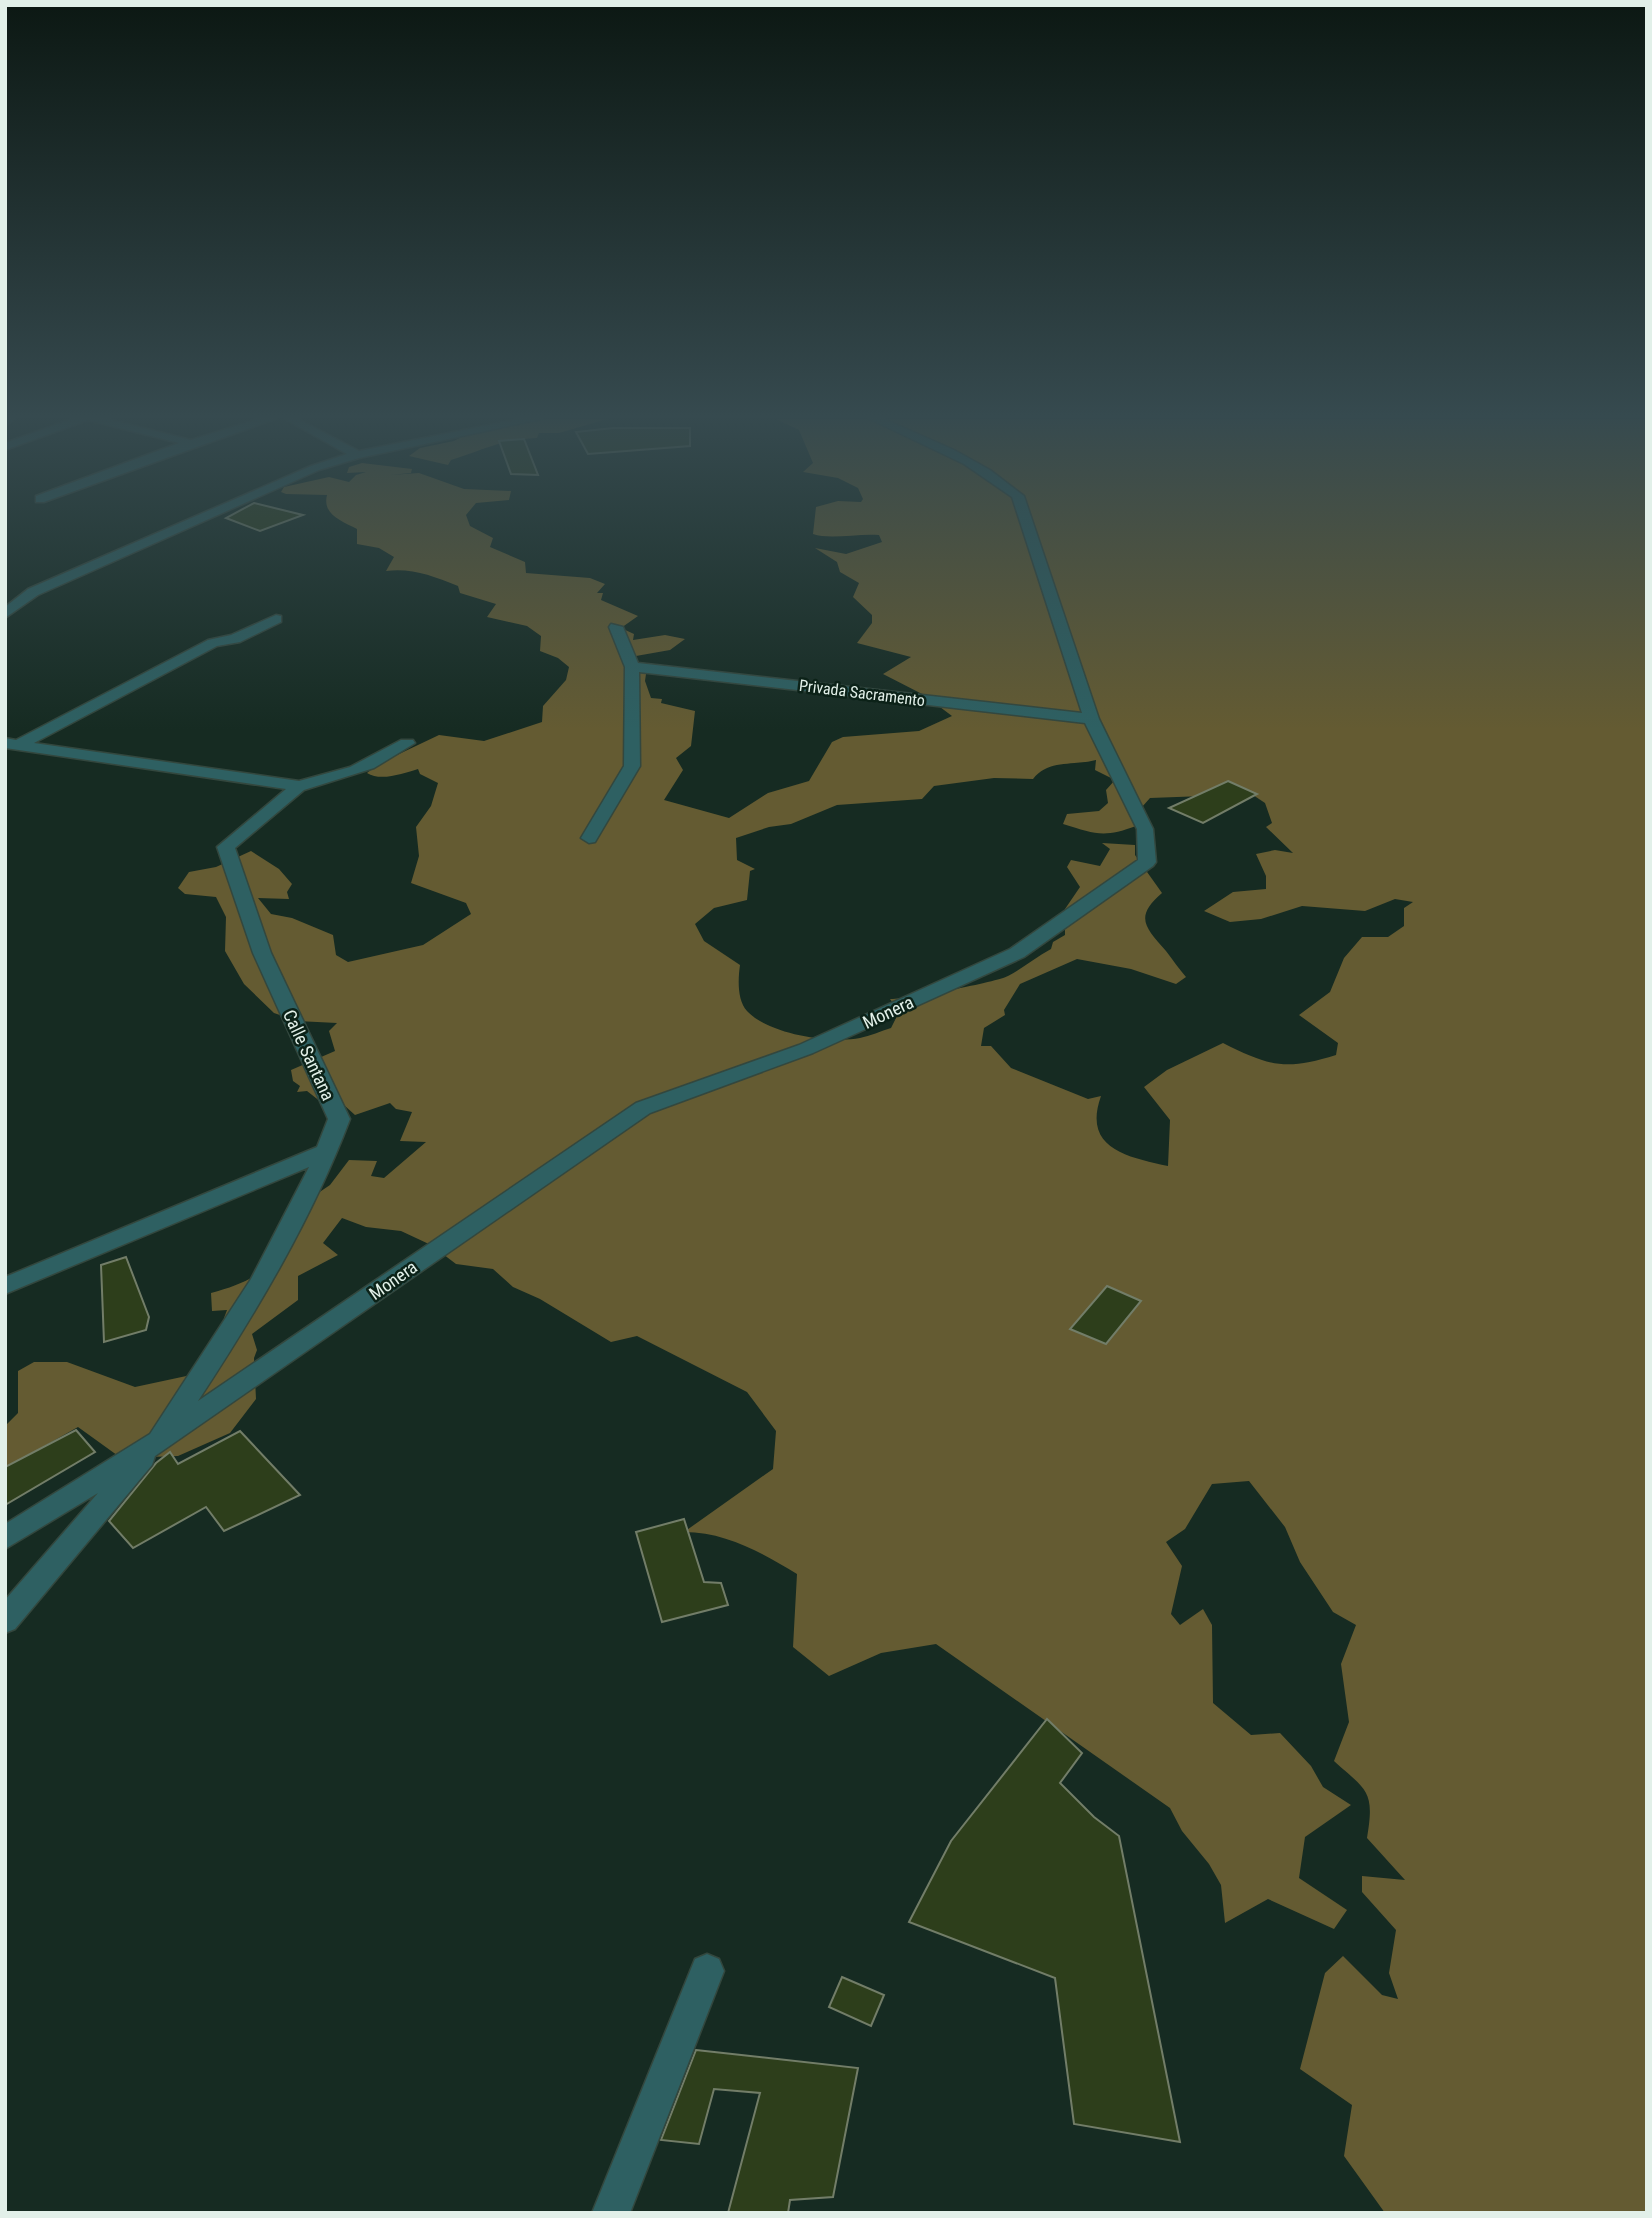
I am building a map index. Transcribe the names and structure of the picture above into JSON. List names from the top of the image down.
{
  "streets": {
    "street": ["Privada Sacramento", "Monera", "Calle Santana"]
  },
  "crossings": [
    ["Privada Sacramento", "Monera"],
    ["Monera", "Calle Santana"]
  ]
}
